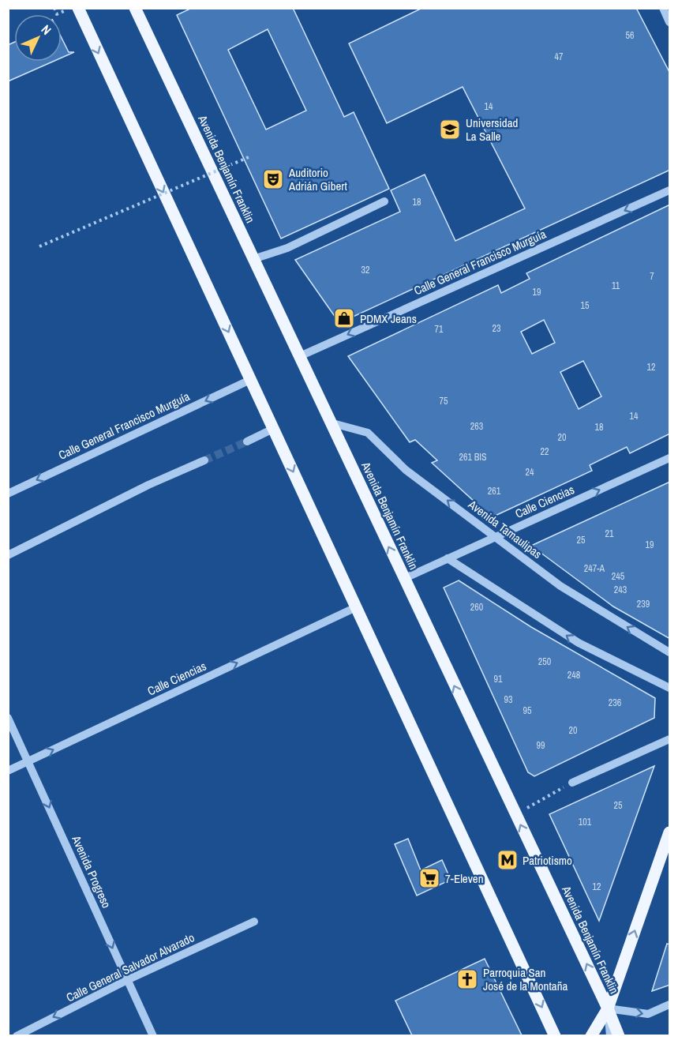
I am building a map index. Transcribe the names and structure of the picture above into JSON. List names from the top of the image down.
{
  "streets": {
    "main road": ["Avenida Benjamín Franklin"],
    "street": [
      "Calle General Francisco Murguía",
      "Calle Ciencias",
      "Avenida Tamaulipas",
      "Avenida Progreso",
      "Calle General Salvador Alvarado"
    ]
  },
  "crossings": [
    ["Avenida Benjamín Franklin", "Calle General Francisco Murguía"],
    ["Avenida Benjamín Franklin", "Calle Ciencias"],
    ["Avenida Benjamín Franklin", "Avenida Tamaulipas"],
    ["Calle Ciencias", "Avenida Tamaulipas"],
    ["Calle Ciencias", "Avenida Progreso"],
    ["Avenida Progreso", "Calle General Salvador Alvarado"]
  ],
  "one_way": ["Calle Ciencias", "Avenida Progreso", "Calle General Salvador Alvarado"],
  "places": {
    "school or university": ["Universidad La Salle"],
    "theatre": ["Auditorio Adrián Gibert"],
    "shop": ["PDMX Jeans"],
    "metro station": ["Patriotismo"],
    "supermarket": ["7-Eleven"],
    "church": ["Parroquia San José de la Montaña"]
  },
  "house_numbers": [
    "56",
    "47",
    "14",
    "18",
    "32",
    "7",
    "11",
    "19",
    "15",
    "23",
    "71",
    "12",
    "75",
    "14",
    "263",
    "18",
    "20",
    "22",
    "261 BIS",
    "24",
    "261",
    "21",
    "25",
    "19",
    "247-A",
    "245",
    "243",
    "239",
    "260",
    "250",
    "248",
    "91",
    "93",
    "236",
    "95",
    "20",
    "99",
    "25",
    "101",
    "12"
  ],
  "north": "top right"
}
